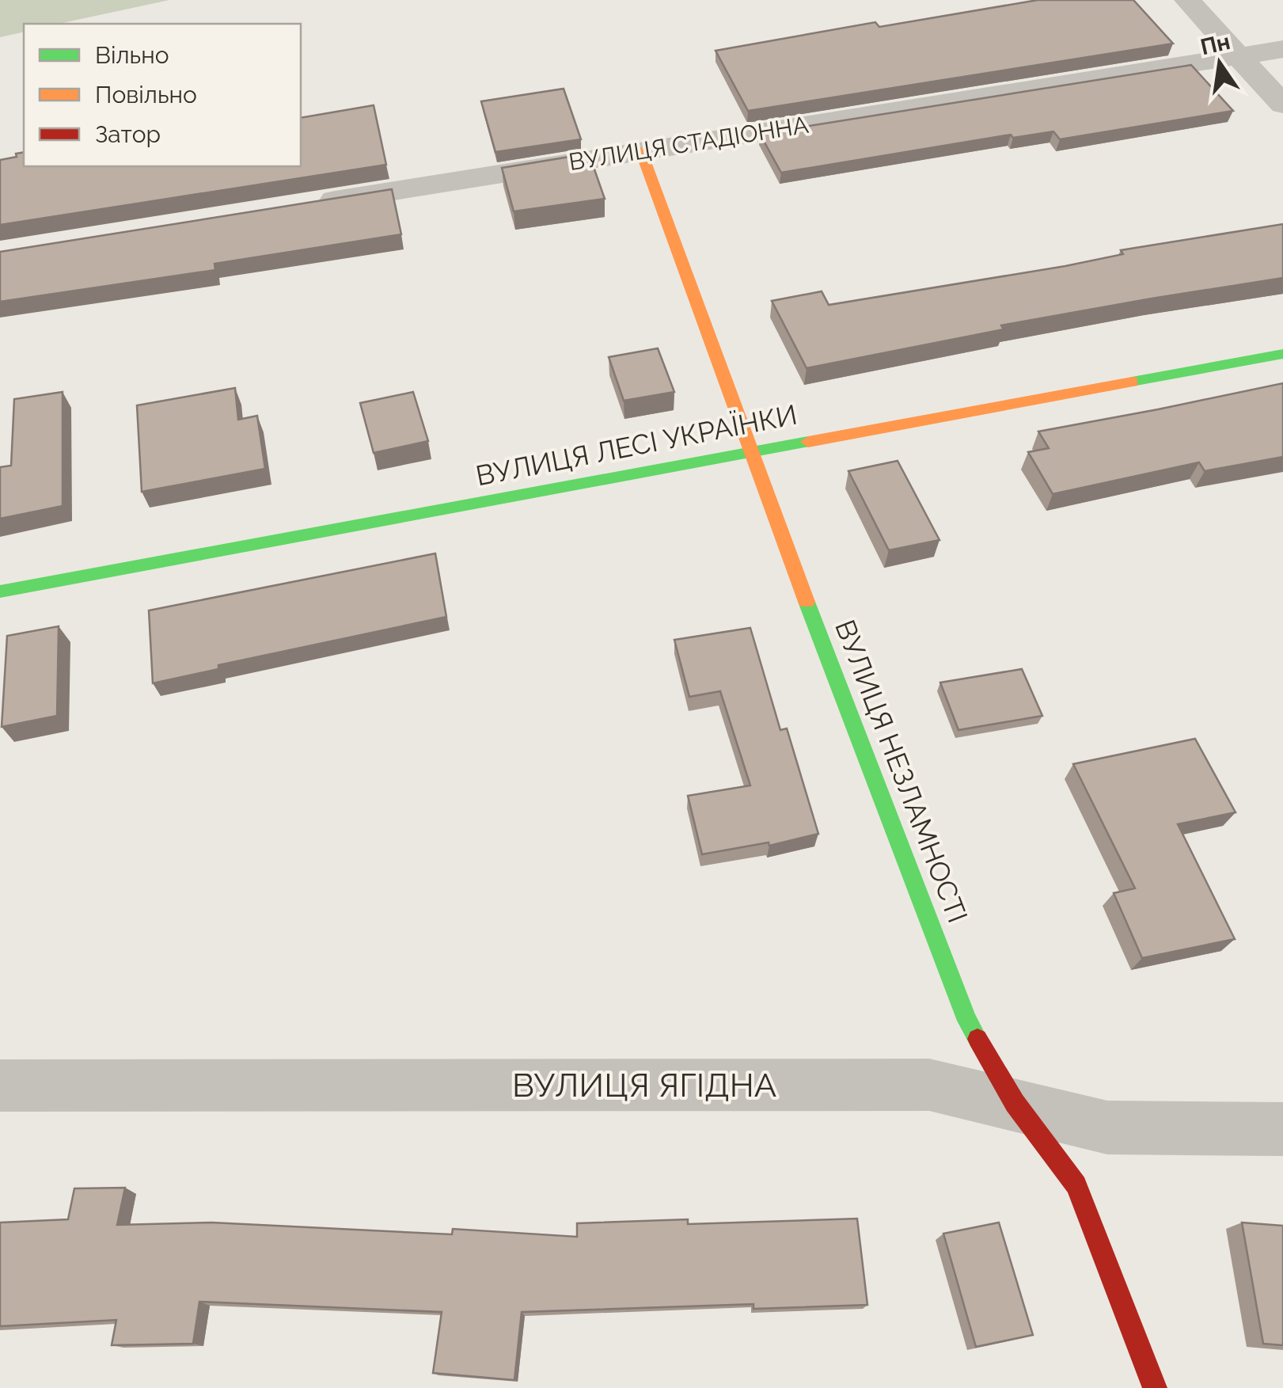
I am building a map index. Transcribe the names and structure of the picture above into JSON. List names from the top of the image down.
{
  "streets": {
    "street": [
      "ВУЛИЦЯ СТАДІОННА",
      "ВУЛИЦЯ ЛЕСІ УКРАЇНКИ",
      "ВУЛИЦЯ НЕЗЛАМНОСТІ",
      "ВУЛИЦЯ ЯГІДНА"
    ]
  },
  "crossings": [
    ["ВУЛИЦЯ СТАДІОННА", "ВУЛИЦЯ НЕЗЛАМНОСТІ"],
    ["ВУЛИЦЯ ЛЕСІ УКРАЇНКИ", "ВУЛИЦЯ НЕЗЛАМНОСТІ"],
    ["ВУЛИЦЯ НЕЗЛАМНОСТІ", "ВУЛИЦЯ ЯГІДНА"]
  ],
  "legend": ["Вільно", "Повільно", "Затор"],
  "north": "top"
}
